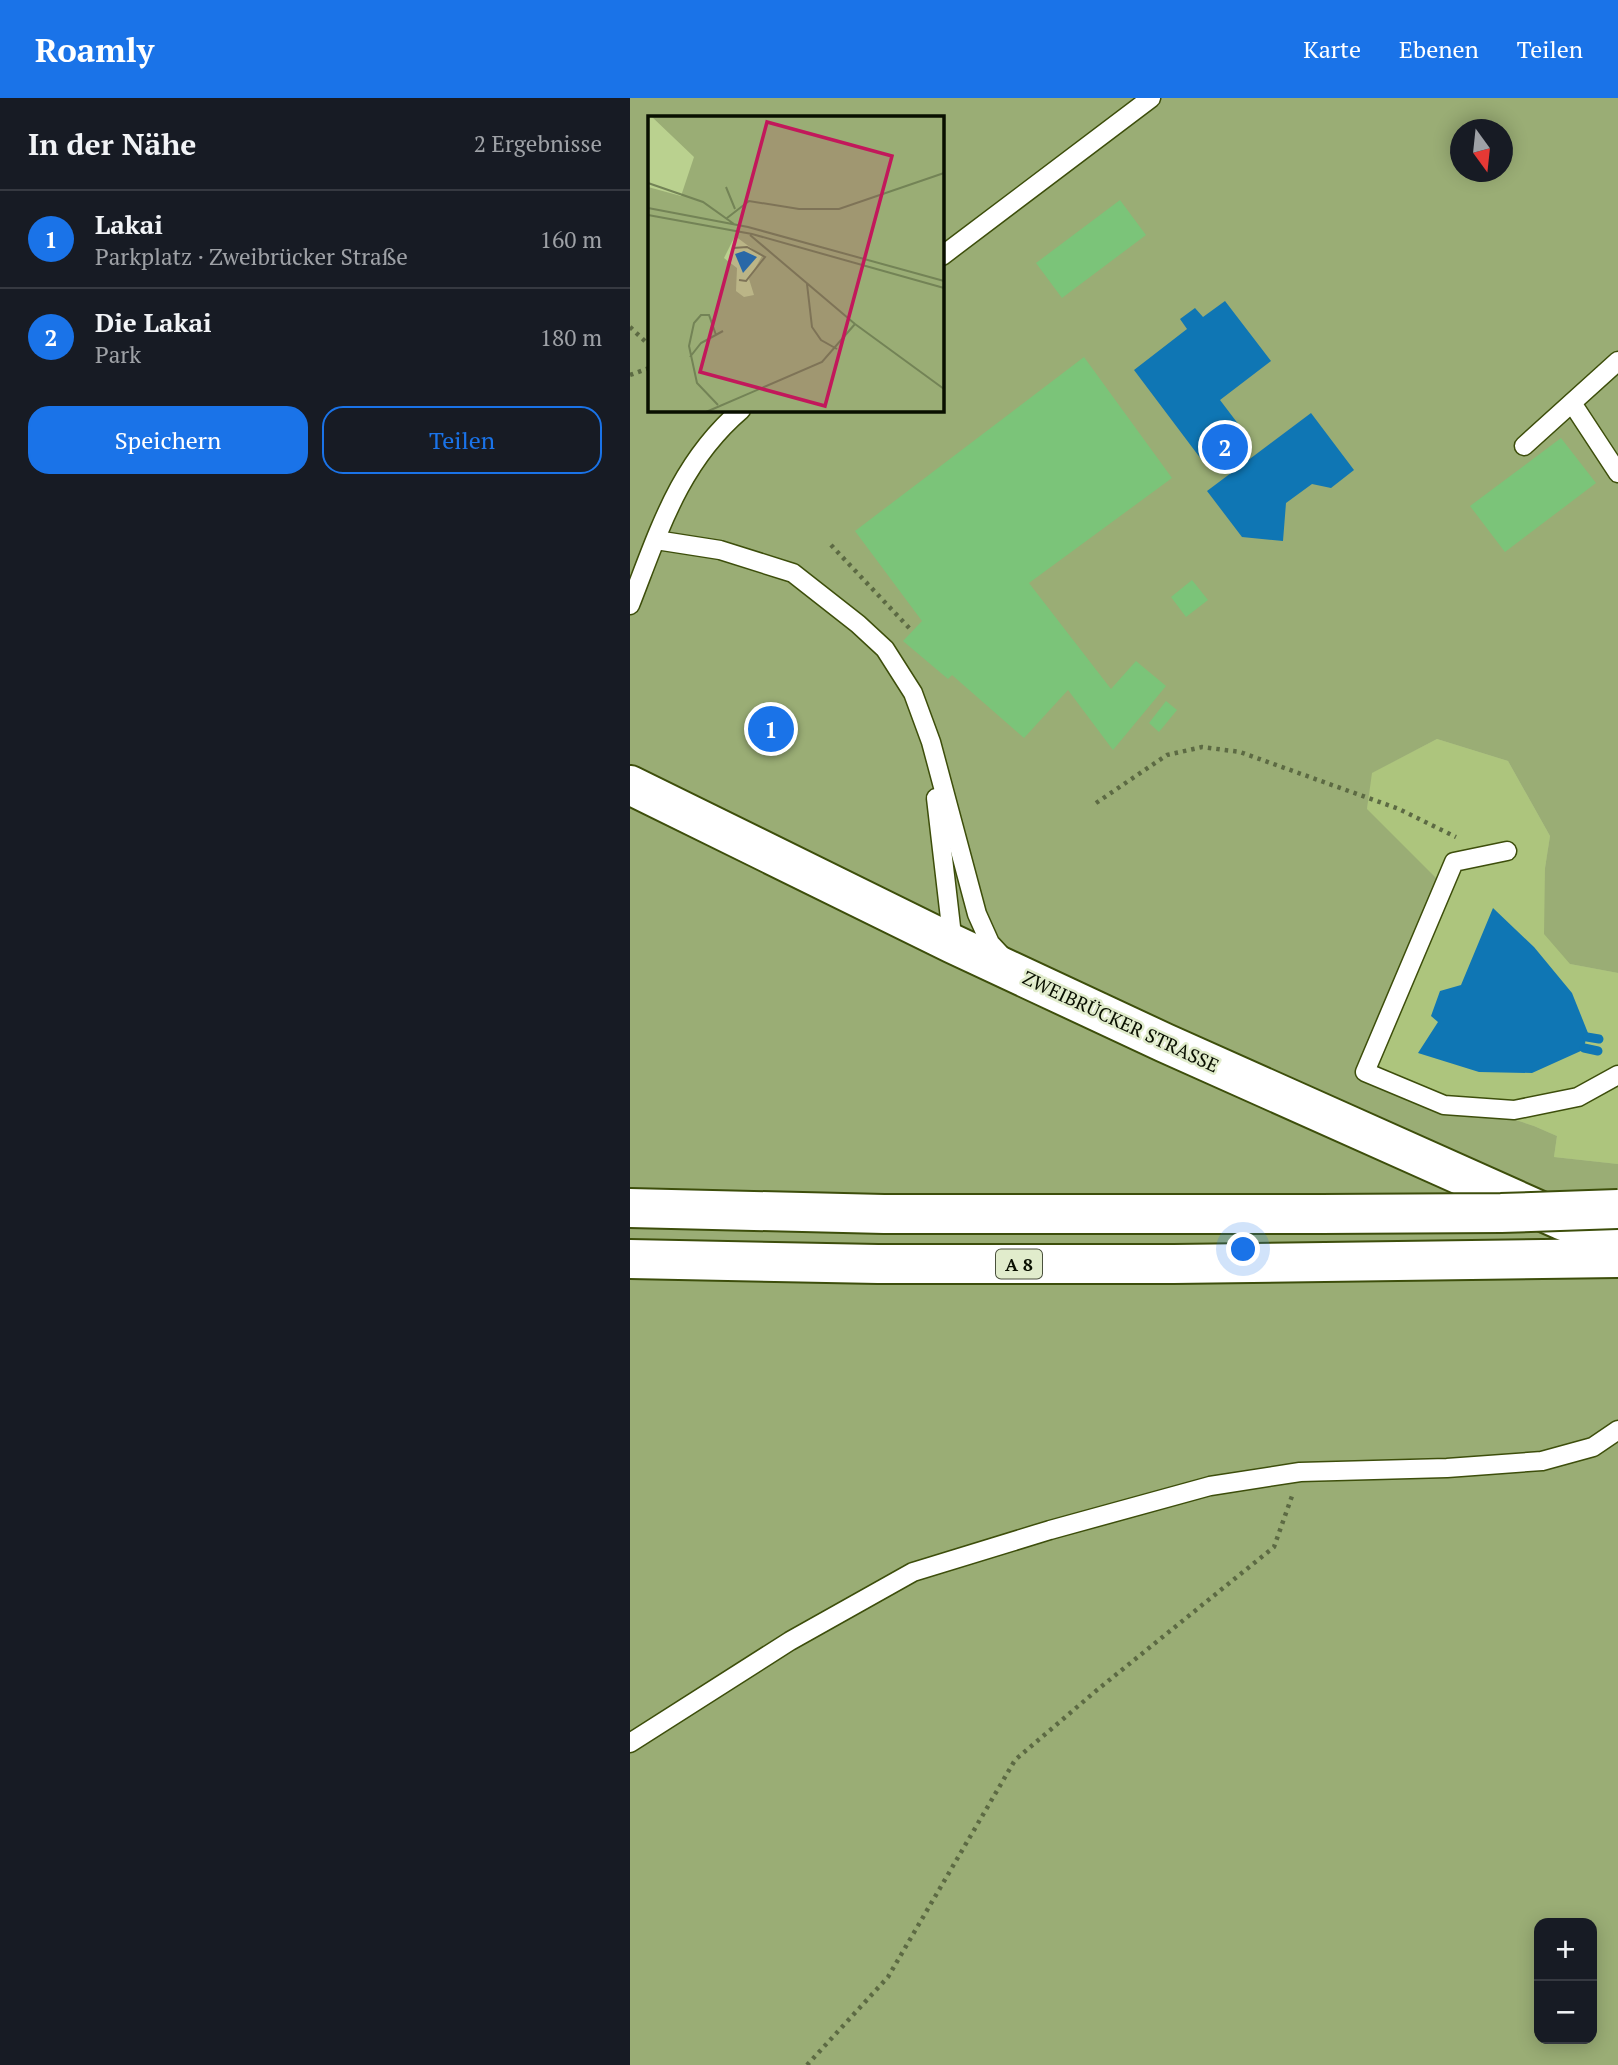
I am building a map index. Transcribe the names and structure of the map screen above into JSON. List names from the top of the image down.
{
  "streets": {
    "main road": ["ZWEIBRÜCKER STRASSE", "A 8"]
  },
  "north": "bottom",
  "page": {
    "header": "Roamly",
    "nav": ["Karte", "Ebenen", "Teilen"],
    "heading": ["In der Nähe", "2 Ergebnisse"],
    "list": [
      {
        "mark": "1",
        "name": "Lakai",
        "note": "Parkplatz · Zweibrücker Straße",
        "value": "160 m"
      },
      {
        "mark": "2",
        "name": "Die Lakai",
        "note": "Park",
        "value": "180 m"
      }
    ],
    "buttons": ["Speichern", "Teilen"],
    "pins": ["2", "1"],
    "map_buttons": ["+", "−"]
  }
}
